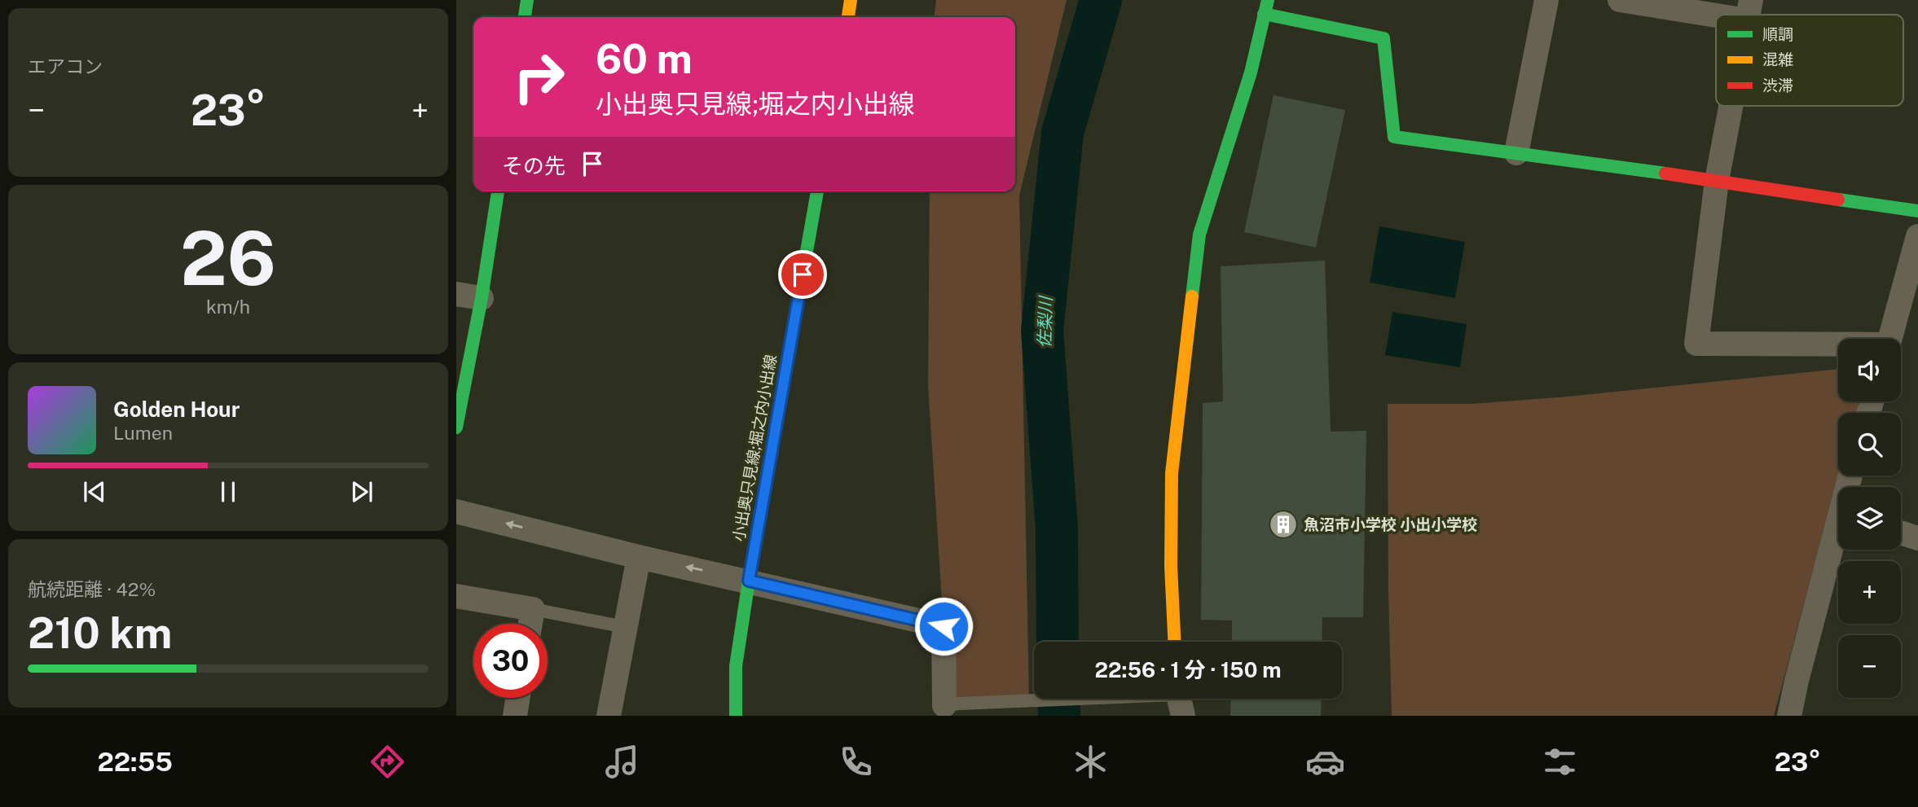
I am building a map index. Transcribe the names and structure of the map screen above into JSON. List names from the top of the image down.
{
  "streets": {
    "street": ["小出奥只見線;堀之内小出線"]
  },
  "water": ["佐梨川"],
  "places": {
    "building": ["魚沼市小学校 小出小学校"]
  },
  "legend": ["順調", "混雑", "渋滞"],
  "page": {
    "tile": [
      "エアコン",
      ["26", "km/h"],
      ["航続距離 · 42%", "210 km"]
    ],
    "turn": ["60 m", "小出奥只見線;堀之内小出線"],
    "heat": ["−", "23°", "+"],
    "then": "その先",
    "map_buttons": ["+", "−"],
    "song": ["Golden Hour", "Lumen"],
    "limit": "30",
    "trip": "22:56 · 1 分 · 150 m",
    "tabs": ["22:55", "23°"]
  }
}
